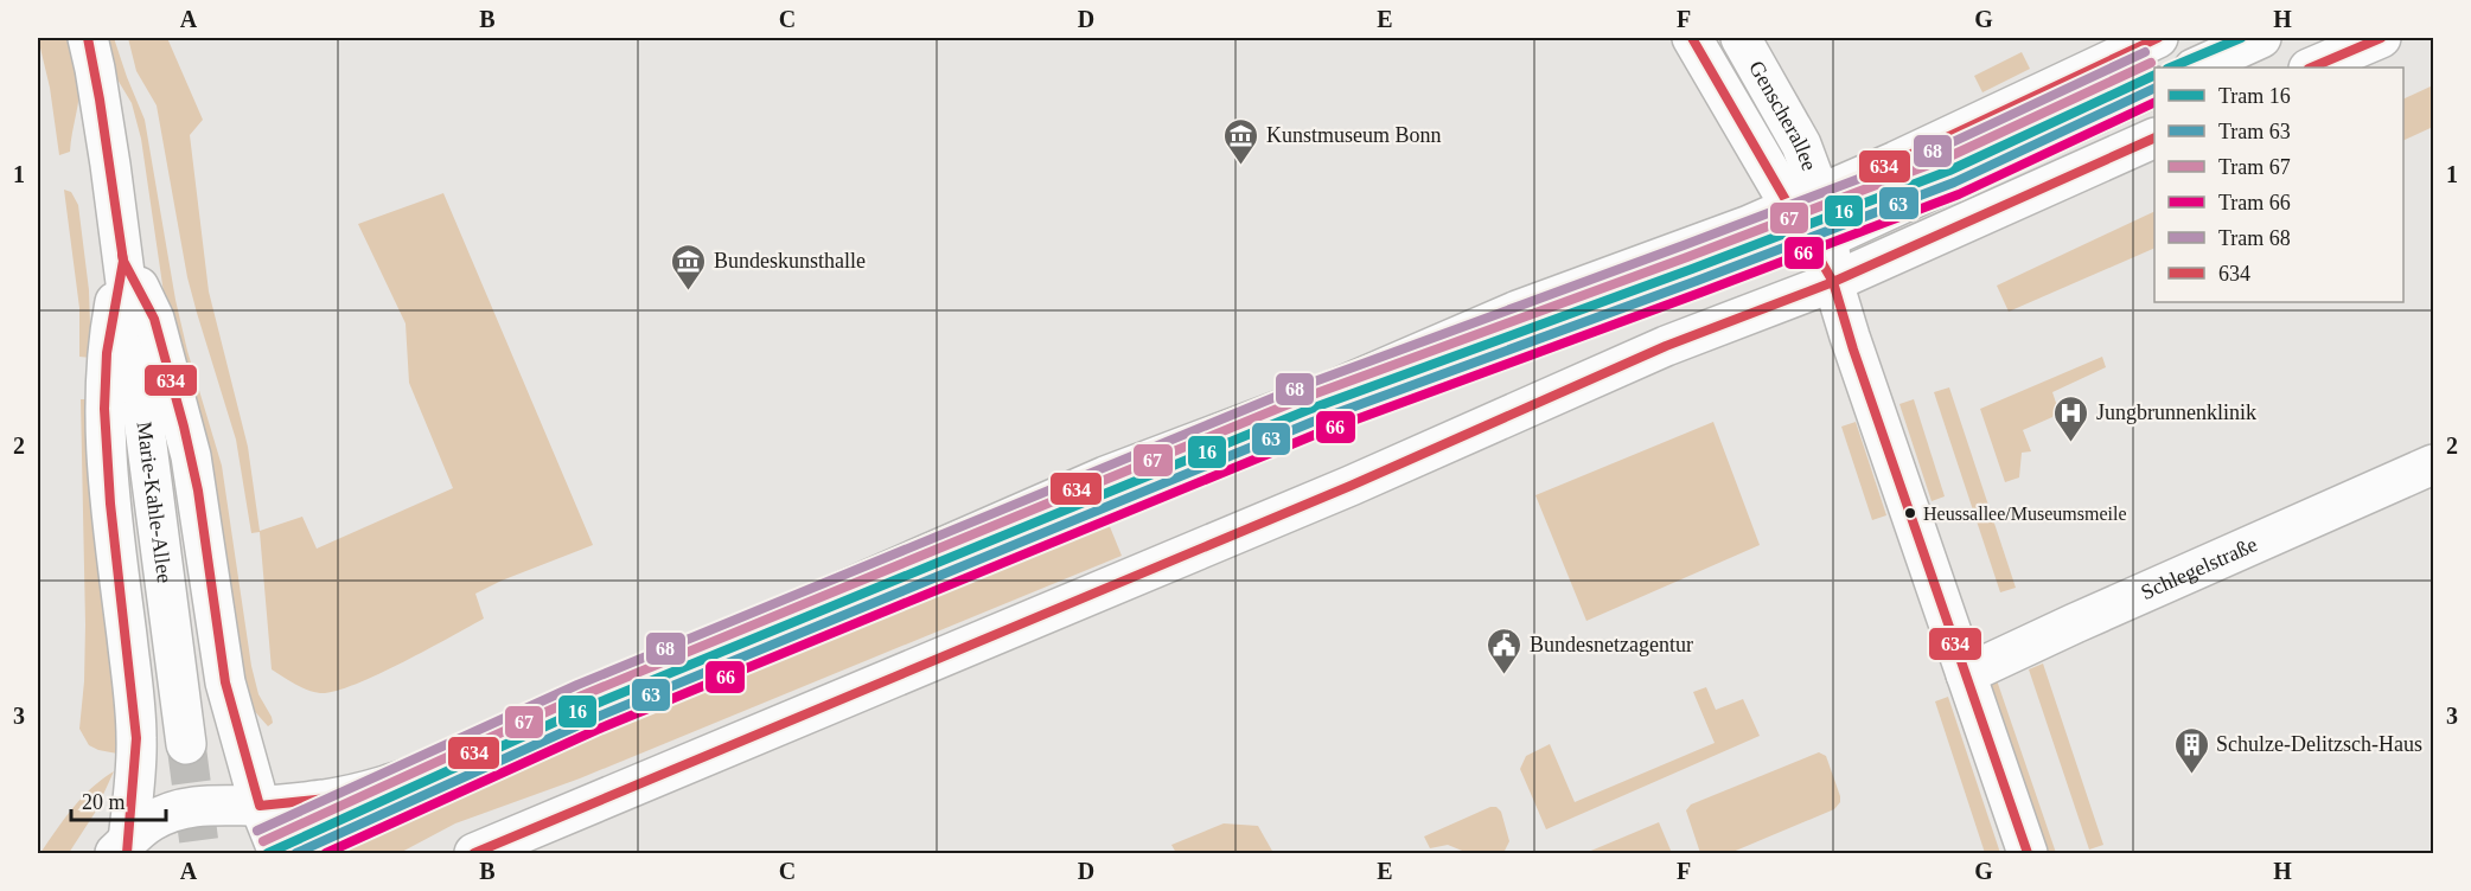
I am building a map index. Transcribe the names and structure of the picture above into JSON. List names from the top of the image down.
{
  "streets": {
    "main road": ["Genscherallee", "Marie-Kahle-Allee", "Schlegelstraße"]
  },
  "crossings": [
    ["Genscherallee", "Schlegelstraße"]
  ],
  "places": {
    "museum": ["Kunstmuseum Bonn", "Bundeskunsthalle"],
    "hospital": ["Jungbrunnenklinik"],
    "other": ["Heussallee/Museumsmeile"],
    "public building": ["Bundesnetzagentur"],
    "building": ["Schulze-Delitzsch-Haus"]
  },
  "lines": [
    "tram line 16",
    "transit line 634",
    "tram line 68",
    "tram line 67",
    "tram line 63",
    "tram line 66"
  ],
  "legend": [
    "Tram 16",
    "Tram 63",
    "Tram 67",
    "Tram 66",
    "Tram 68",
    "634"
  ],
  "scale_bar": "20 m",
  "grid": {
    "columns": [
      "A",
      "B",
      "C",
      "D",
      "E",
      "F",
      "G",
      "H"
    ],
    "rows": ["1", "2", "3"]
  }
}
